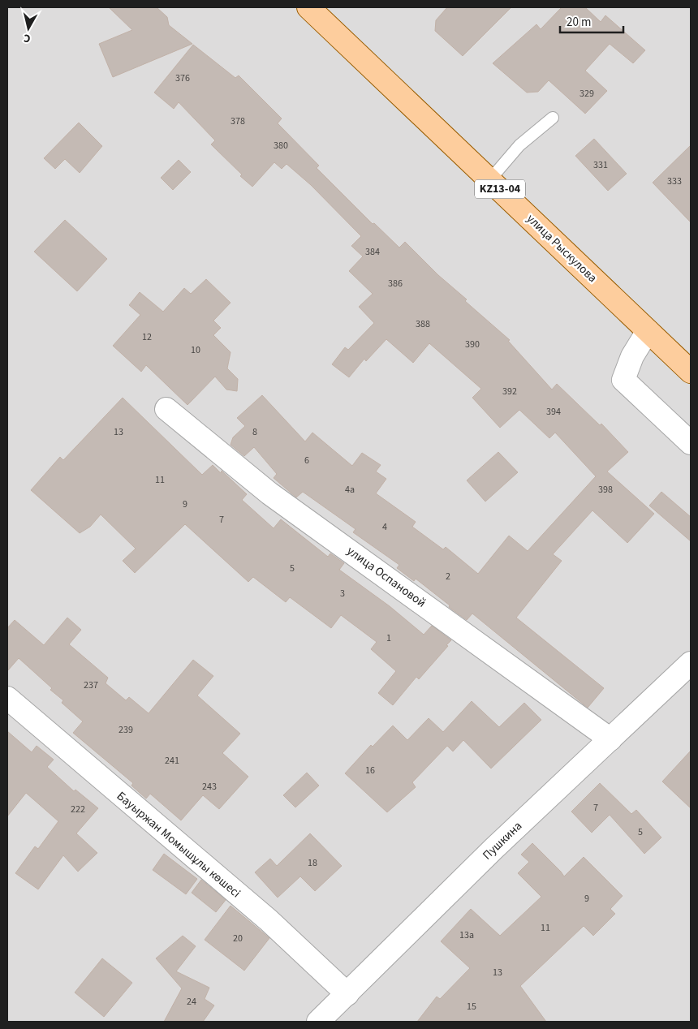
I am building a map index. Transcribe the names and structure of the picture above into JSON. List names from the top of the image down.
{
  "streets": {
    "main road": ["KZ13-04", "улица Рыскулова"],
    "street": ["улица Оспановой", "Пушкина", "Бауыржан Момышұлы көшесі"]
  },
  "crossings": [
    ["улица Оспановой", "Пушкина"],
    ["Пушкина", "Бауыржан Момышұлы көшесі"]
  ],
  "house_numbers": [
    "376",
    "329",
    "378",
    "380",
    "331",
    "333",
    "384",
    "386",
    "388",
    "12",
    "390",
    "10",
    "392",
    "394",
    "13",
    "8",
    "6",
    "11",
    "4а",
    "398",
    "9",
    "7",
    "4",
    "5",
    "2",
    "3",
    "1",
    "237",
    "239",
    "241",
    "16",
    "243",
    "7",
    "222",
    "5",
    "18",
    "9",
    "11",
    "13а",
    "20",
    "13",
    "24",
    "15"
  ],
  "scale_bar": "20 m",
  "north": "bottom"
}
